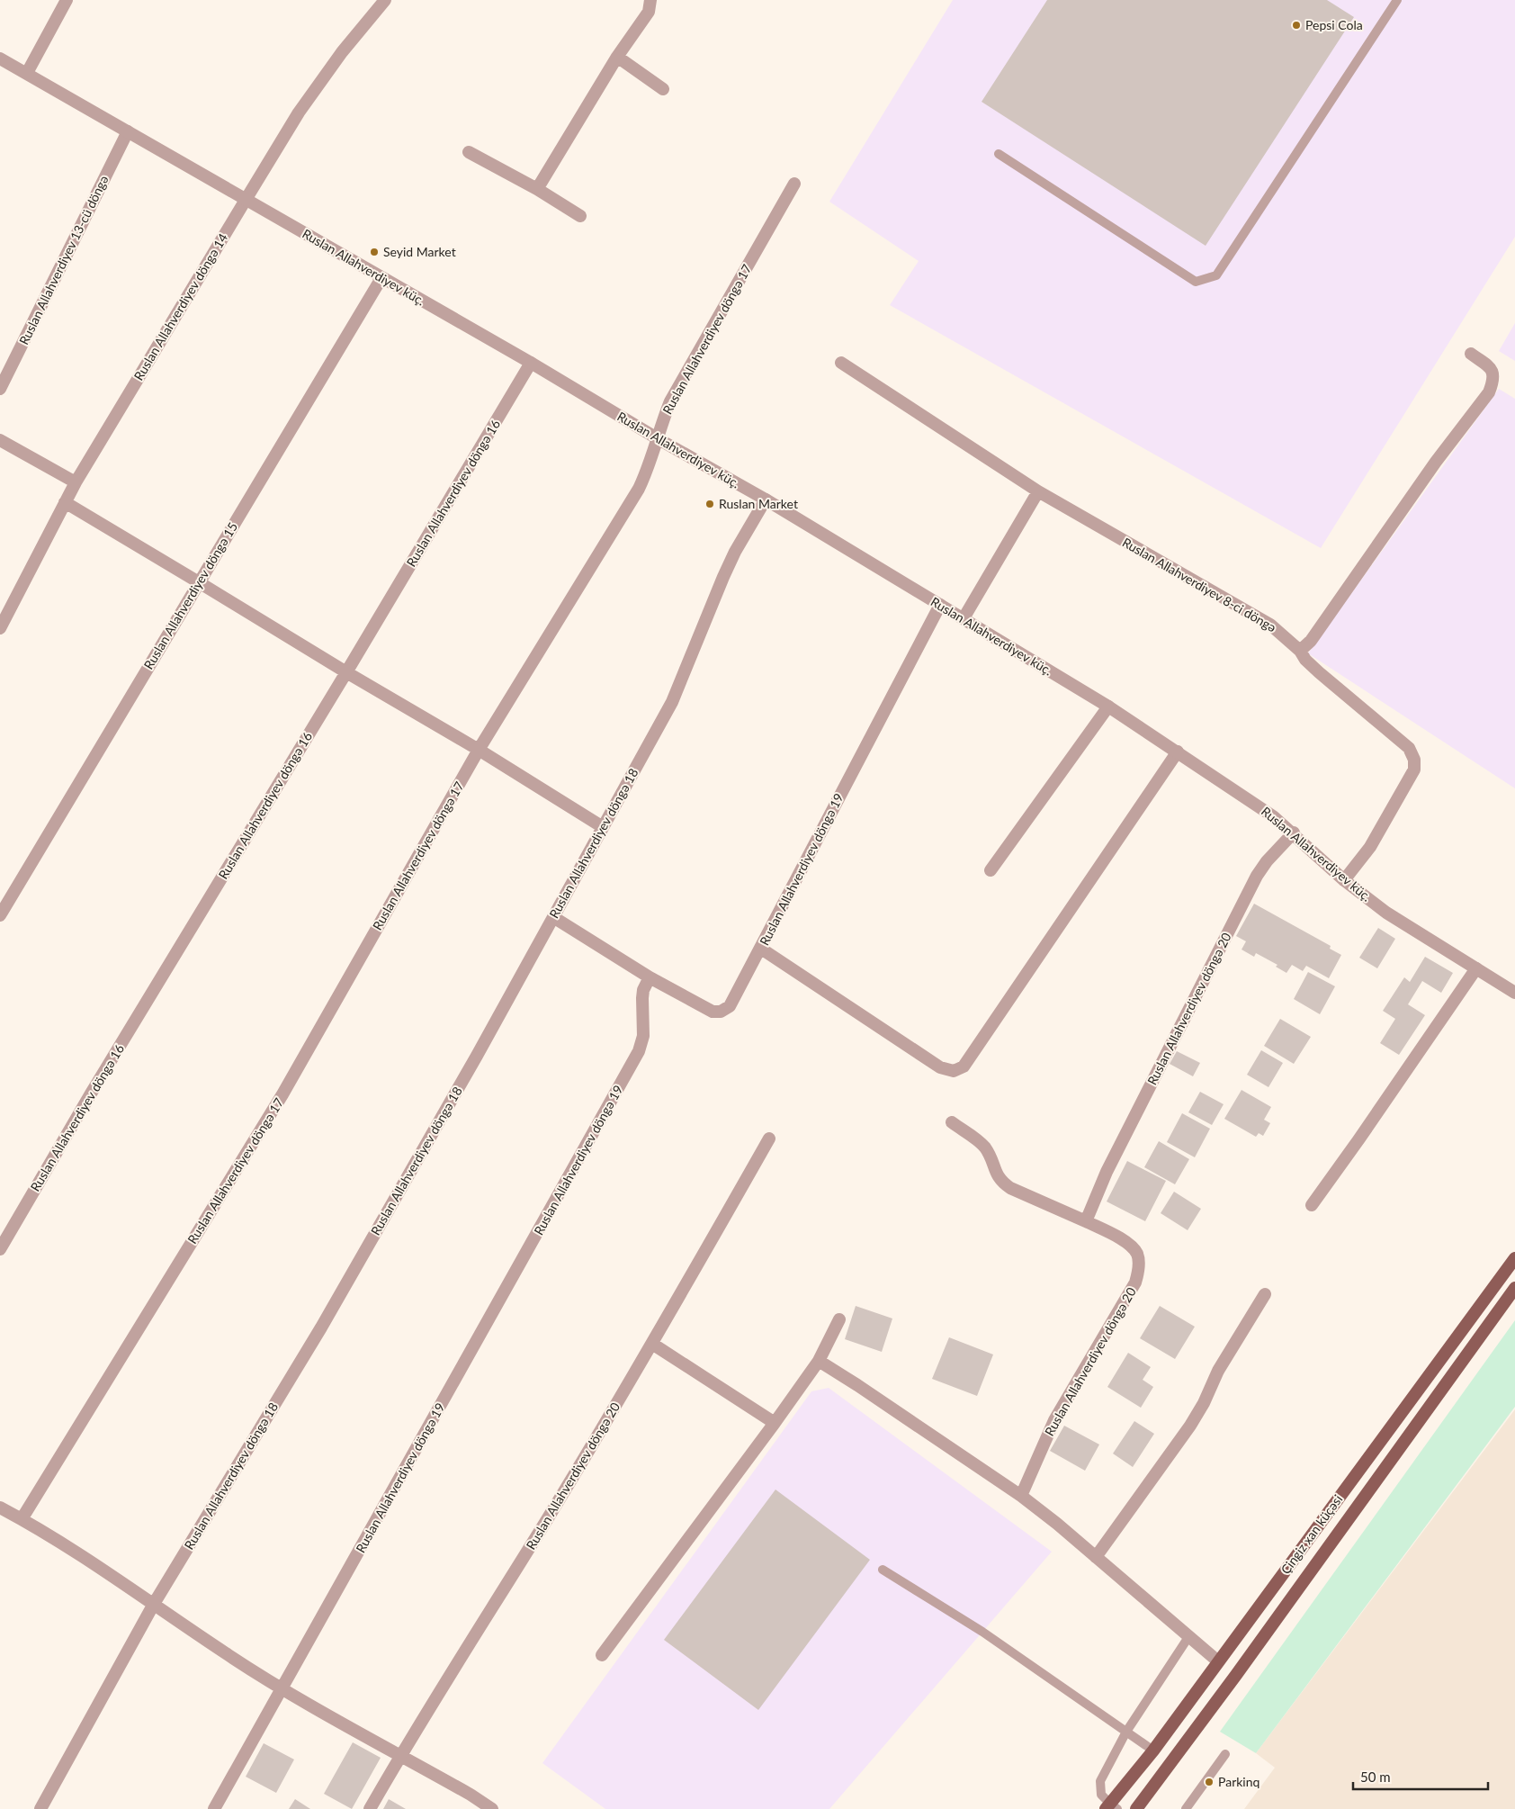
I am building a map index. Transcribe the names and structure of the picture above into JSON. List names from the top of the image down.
{
  "streets": {
    "main road": ["Çingiz xan küçəsi"],
    "street": [
      "Ruslan Allahverdiyev 13-cü döngə",
      "Ruslan Allahverdiyev küç.",
      "Ruslan Allahverdiyev döngə 14",
      "Ruslan Allahverdiyev döngə 17",
      "Ruslan Allahverdiyev döngə 16",
      "Ruslan Allahverdiyev 8-ci döngə",
      "Ruslan Allahverdiyev döngə 15",
      "Ruslan Allahverdiyev döngə 18",
      "Ruslan Allahverdiyev döngə 19",
      "Ruslan Allahverdiyev döngə 20"
    ]
  },
  "crossings": [
    ["Ruslan Allahverdiyev 13-cü döngə", "Ruslan Allahverdiyev küç."],
    ["Ruslan Allahverdiyev küç.", "Ruslan Allahverdiyev döngə 14"],
    ["Ruslan Allahverdiyev küç.", "Ruslan Allahverdiyev döngə 17"],
    ["Ruslan Allahverdiyev küç.", "Ruslan Allahverdiyev döngə 16"],
    ["Ruslan Allahverdiyev küç.", "Ruslan Allahverdiyev 8-ci döngə"],
    ["Ruslan Allahverdiyev küç.", "Ruslan Allahverdiyev döngə 15"],
    ["Ruslan Allahverdiyev küç.", "Ruslan Allahverdiyev döngə 18"],
    ["Ruslan Allahverdiyev küç.", "Ruslan Allahverdiyev döngə 19"],
    ["Ruslan Allahverdiyev küç.", "Ruslan Allahverdiyev döngə 20"]
  ],
  "places": [
    "Pepsi Cola",
    "Seyid Market",
    "Ruslan Market",
    "Parkinq"
  ],
  "scale_bar": "50 m"
}
